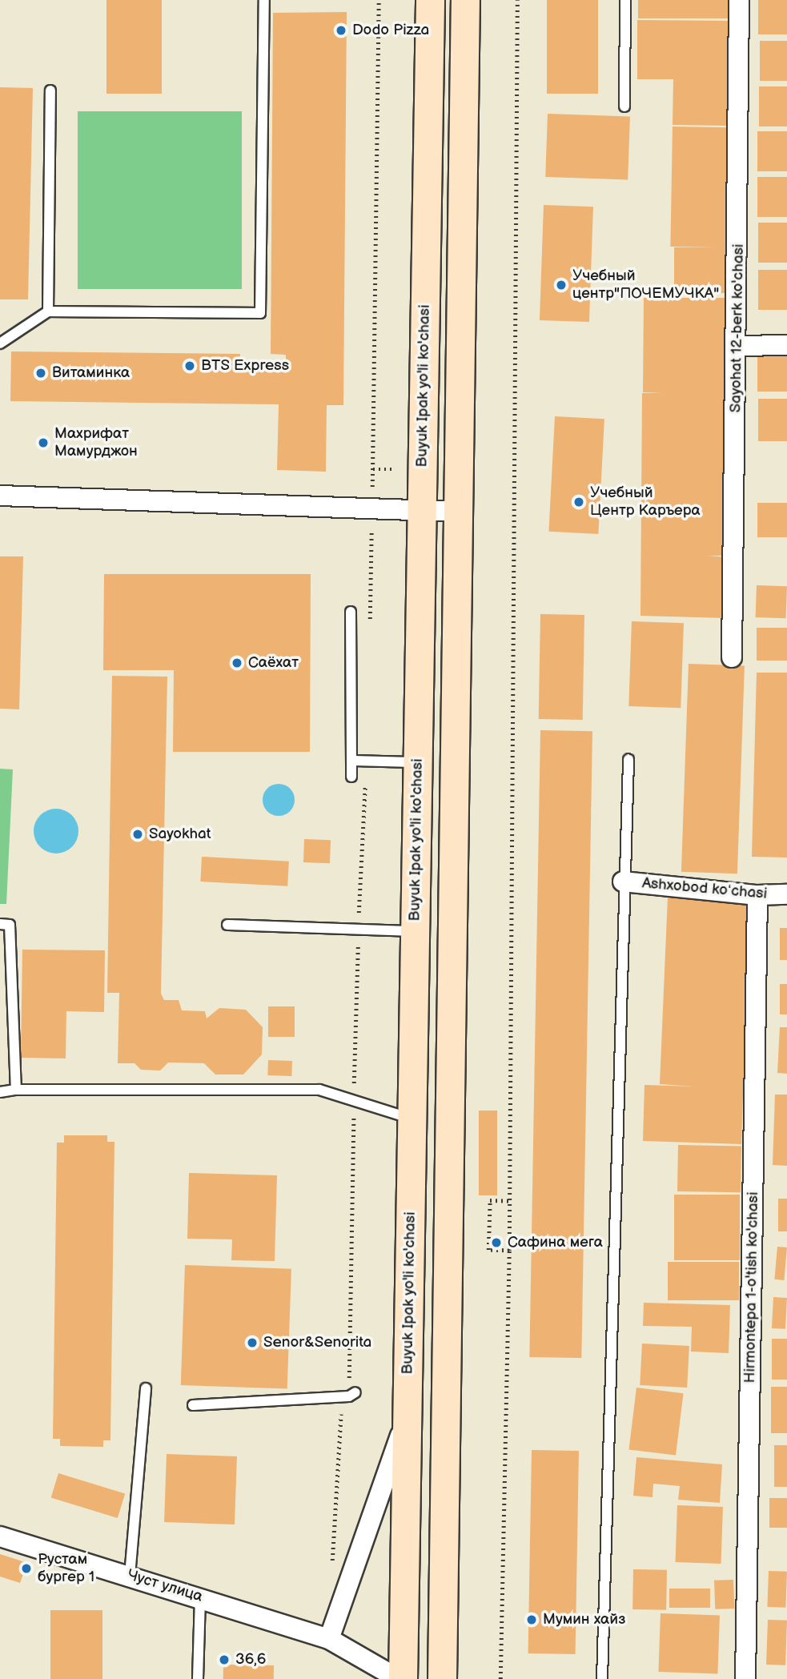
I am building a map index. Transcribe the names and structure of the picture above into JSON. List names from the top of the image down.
{
  "streets": {
    "main road": ["Buyuk Ipak yo'li ko'chasi"],
    "street": [
      "Sayohat 12-berk ko'chasi",
      "Ashxobod koʻchasi",
      "Hirmontepa 1-o'tish ko'chasi",
      "Чуст улица"
    ]
  },
  "crossings": [
    ["Buyuk Ipak yo'li ko'chasi", "Чуст улица"],
    ["Ashxobod koʻchasi", "Hirmontepa 1-o'tish ko'chasi"]
  ],
  "places": [
    "Dodo Pizza",
    "Учебный центр\"ПОЧЕМУЧКА\"",
    "BTS Express",
    "Витаминка",
    "Махрифат Мамурджон",
    "Учебный Центр Каръера",
    "Саёхат",
    "Sayokhat",
    "Сафина мега",
    "Senor&Senorita",
    "Рустам бургер 1",
    "Мумин хайз",
    "36,6"
  ]
}
